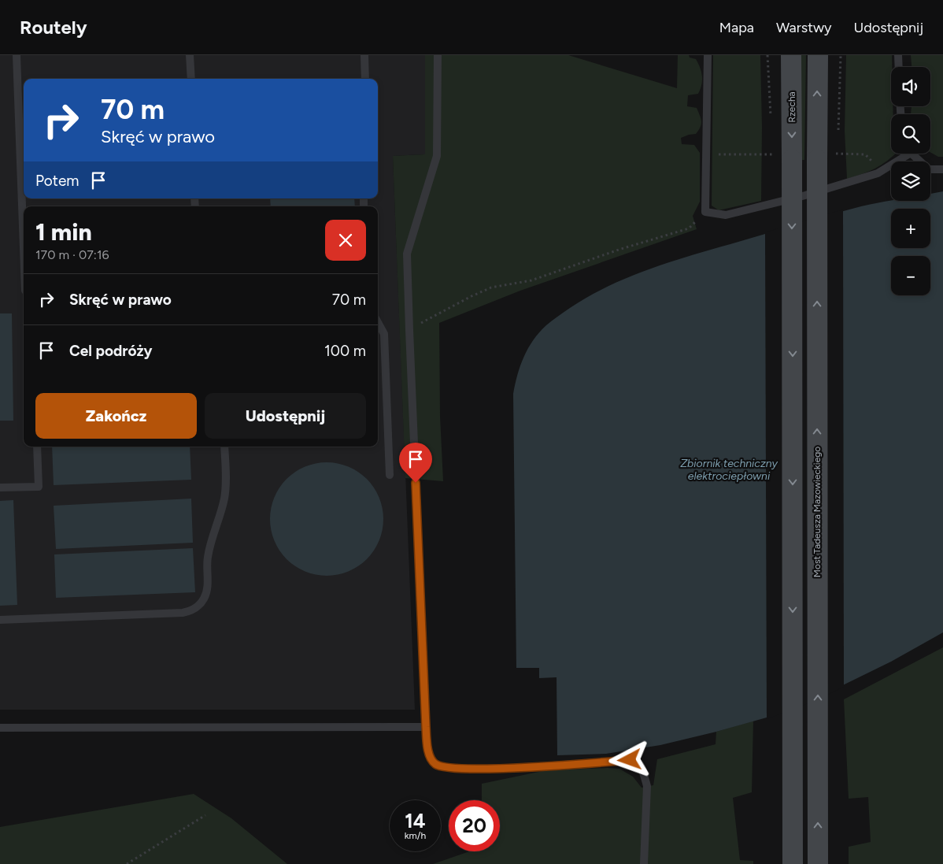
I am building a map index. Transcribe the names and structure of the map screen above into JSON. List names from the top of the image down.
{
  "streets": {
    "main road": ["Rzecha", "Most Tadeusza Mazowieckiego"]
  },
  "water": ["Zbiornik techniczny elektrociepłowni"],
  "page": {
    "header": "Routely",
    "nav": ["Mapa", "Warstwy", "Udostępnij"],
    "map_buttons": ["+", "−"],
    "turn": ["70 m", "Skręć w prawo"],
    "then": "Potem",
    "heading": ["1 min", "170 m · 07:16"],
    "list": [
      {
        "name": "Skręć w prawo",
        "value": "70 m"
      },
      {
        "name": "Cel podróży",
        "value": "100 m"
      }
    ],
    "buttons": ["Zakończ", "Udostępnij"],
    "speed": "14 km/h",
    "limit": "20"
  }
}
